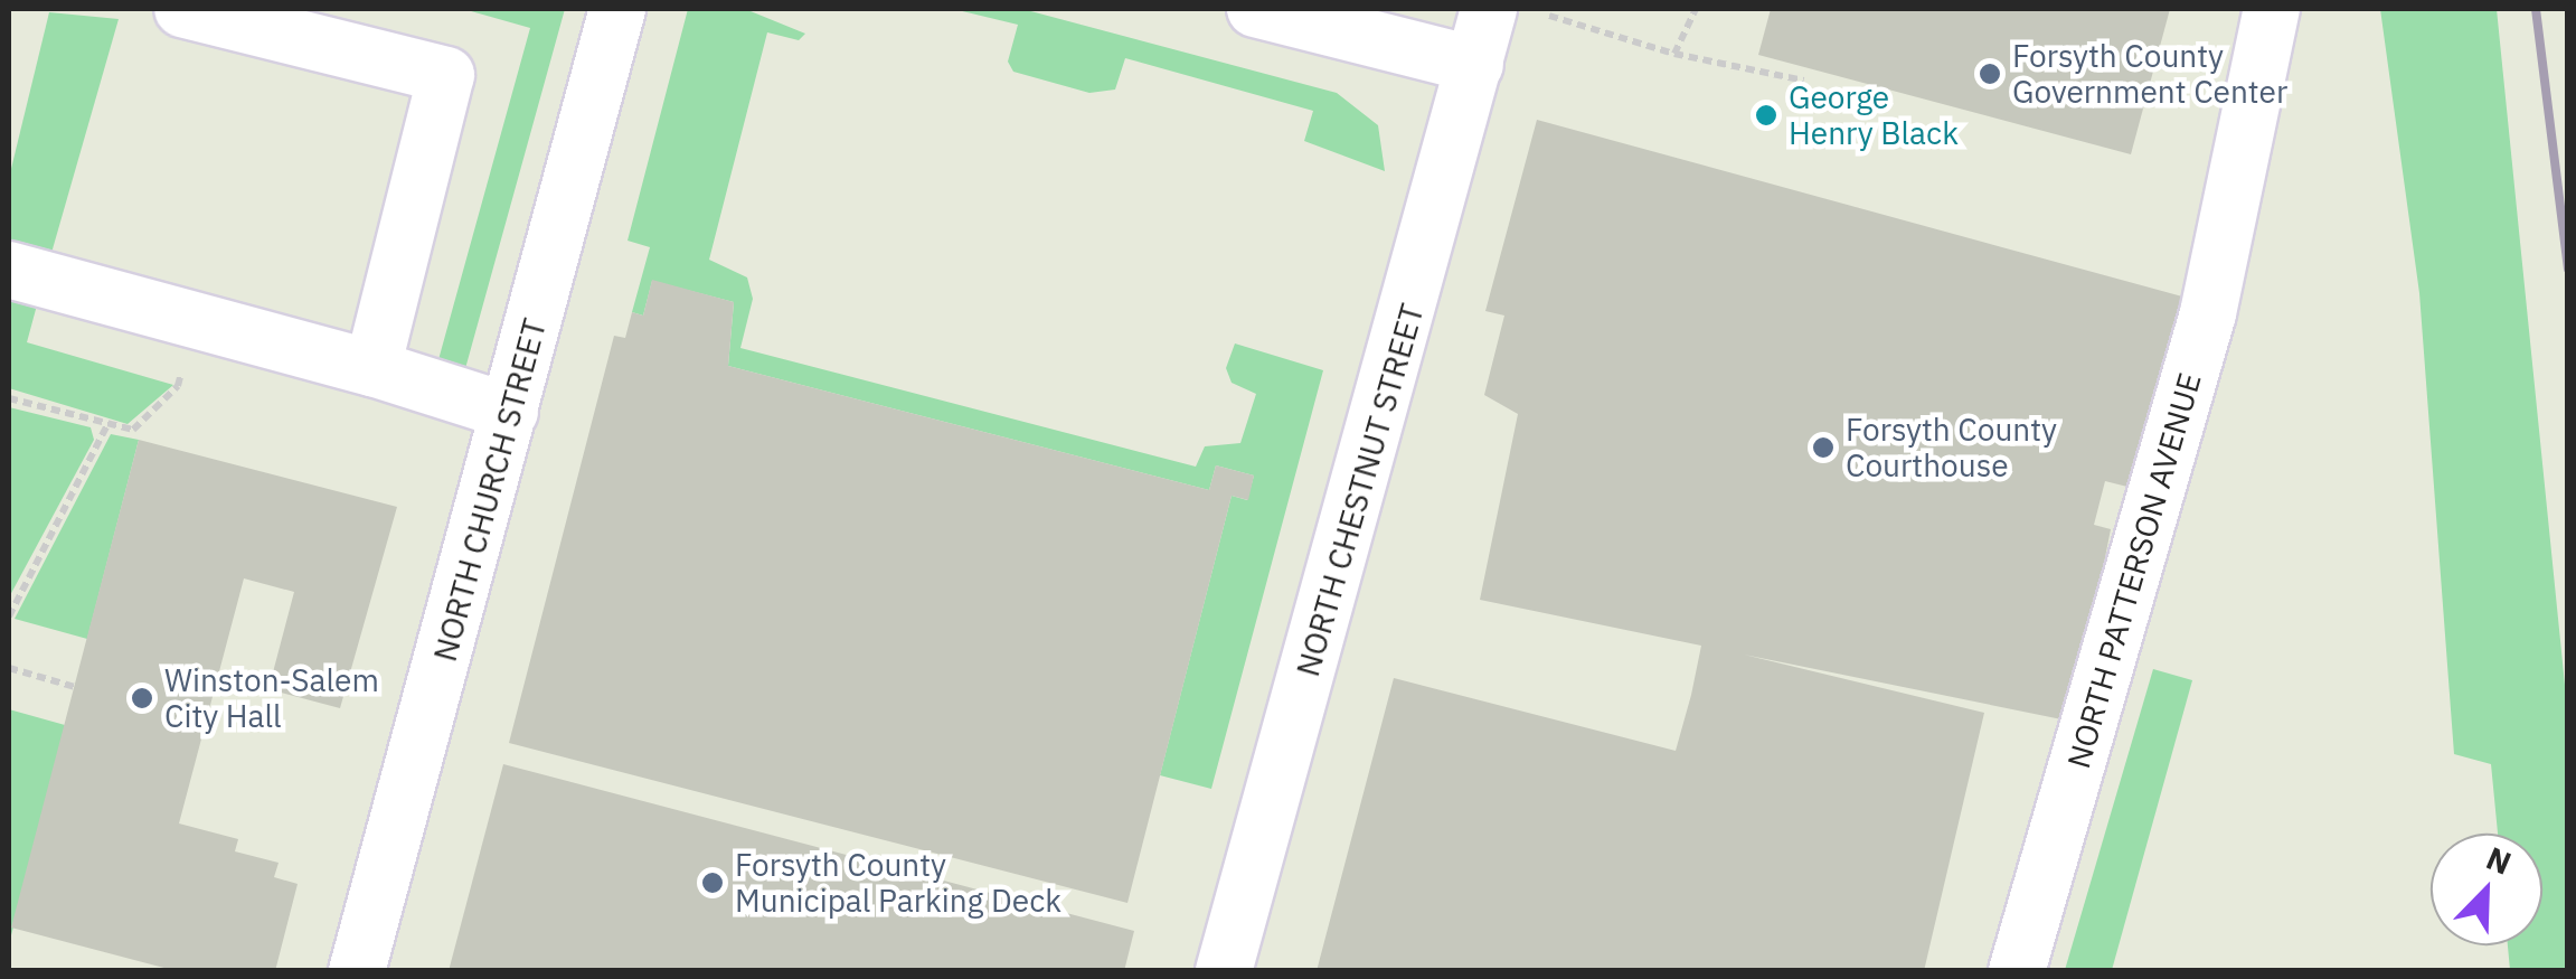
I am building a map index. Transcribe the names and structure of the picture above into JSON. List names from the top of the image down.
{
  "streets": {
    "street": ["NORTH CHURCH STREET", "NORTH CHESTNUT STREET", "NORTH PATTERSON AVENUE"]
  },
  "places": [
    "Forsyth County Government Center",
    "George Henry Black",
    "Forsyth County Courthouse",
    "Winston-Salem City Hall",
    "Forsyth County Municipal Parking Deck"
  ],
  "north": "top right"
}
